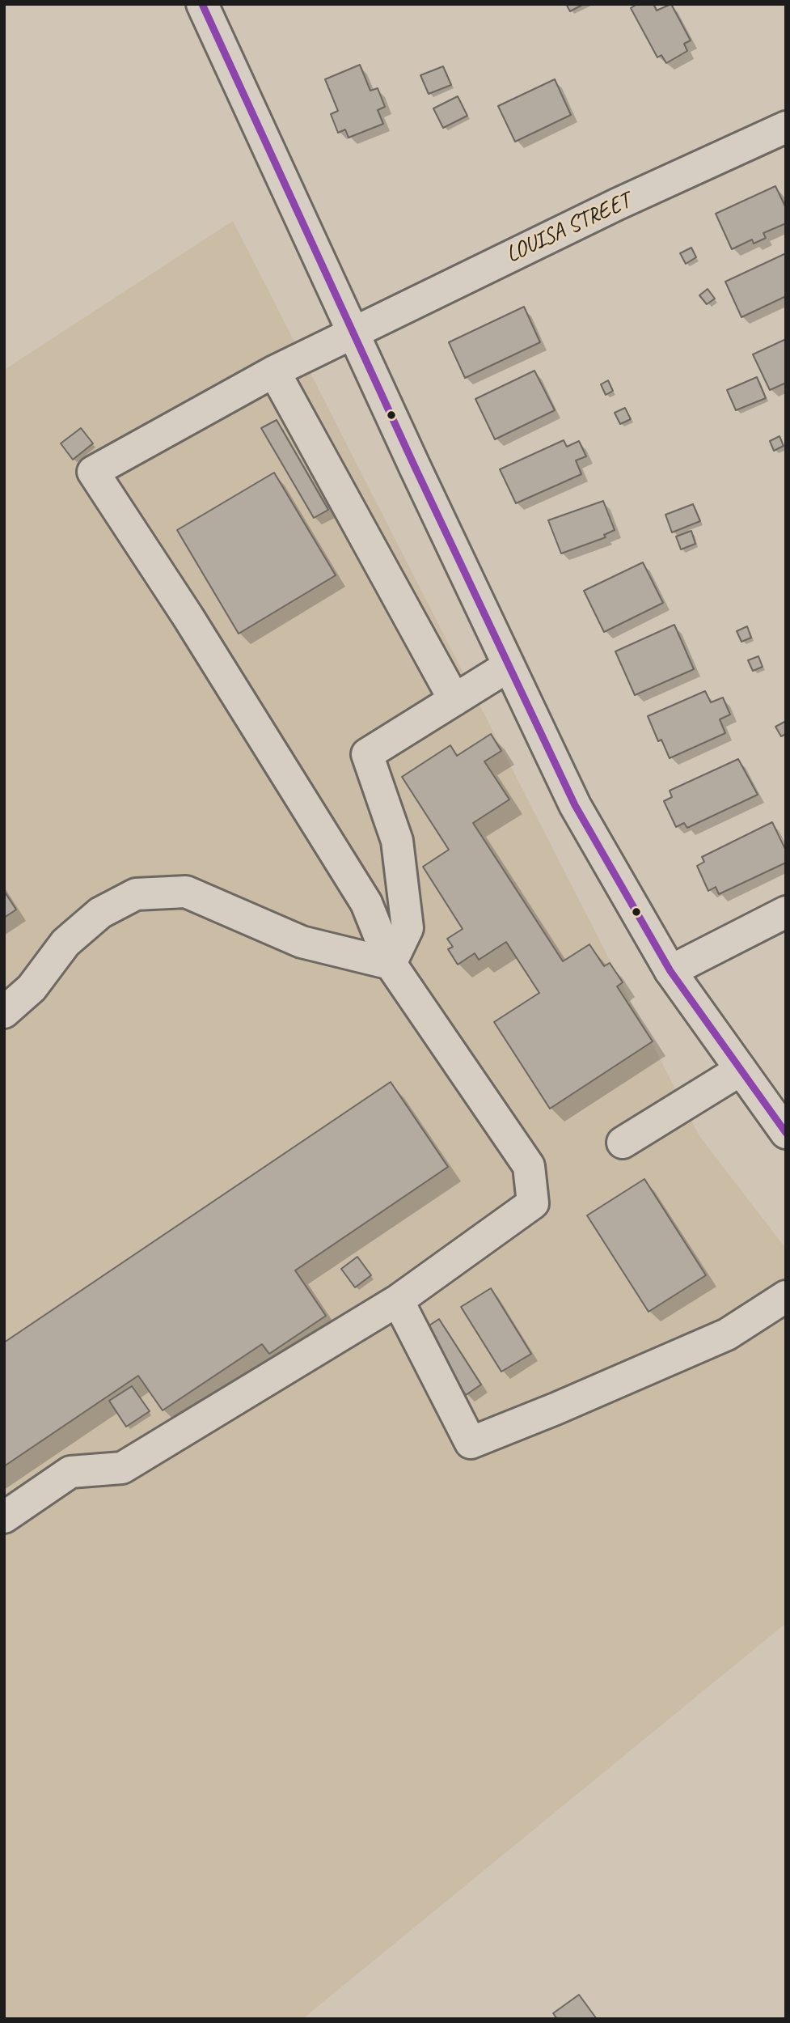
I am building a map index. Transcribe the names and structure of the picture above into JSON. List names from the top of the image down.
{
  "streets": {
    "main road": ["LOUISA STREET"]
  }
}
